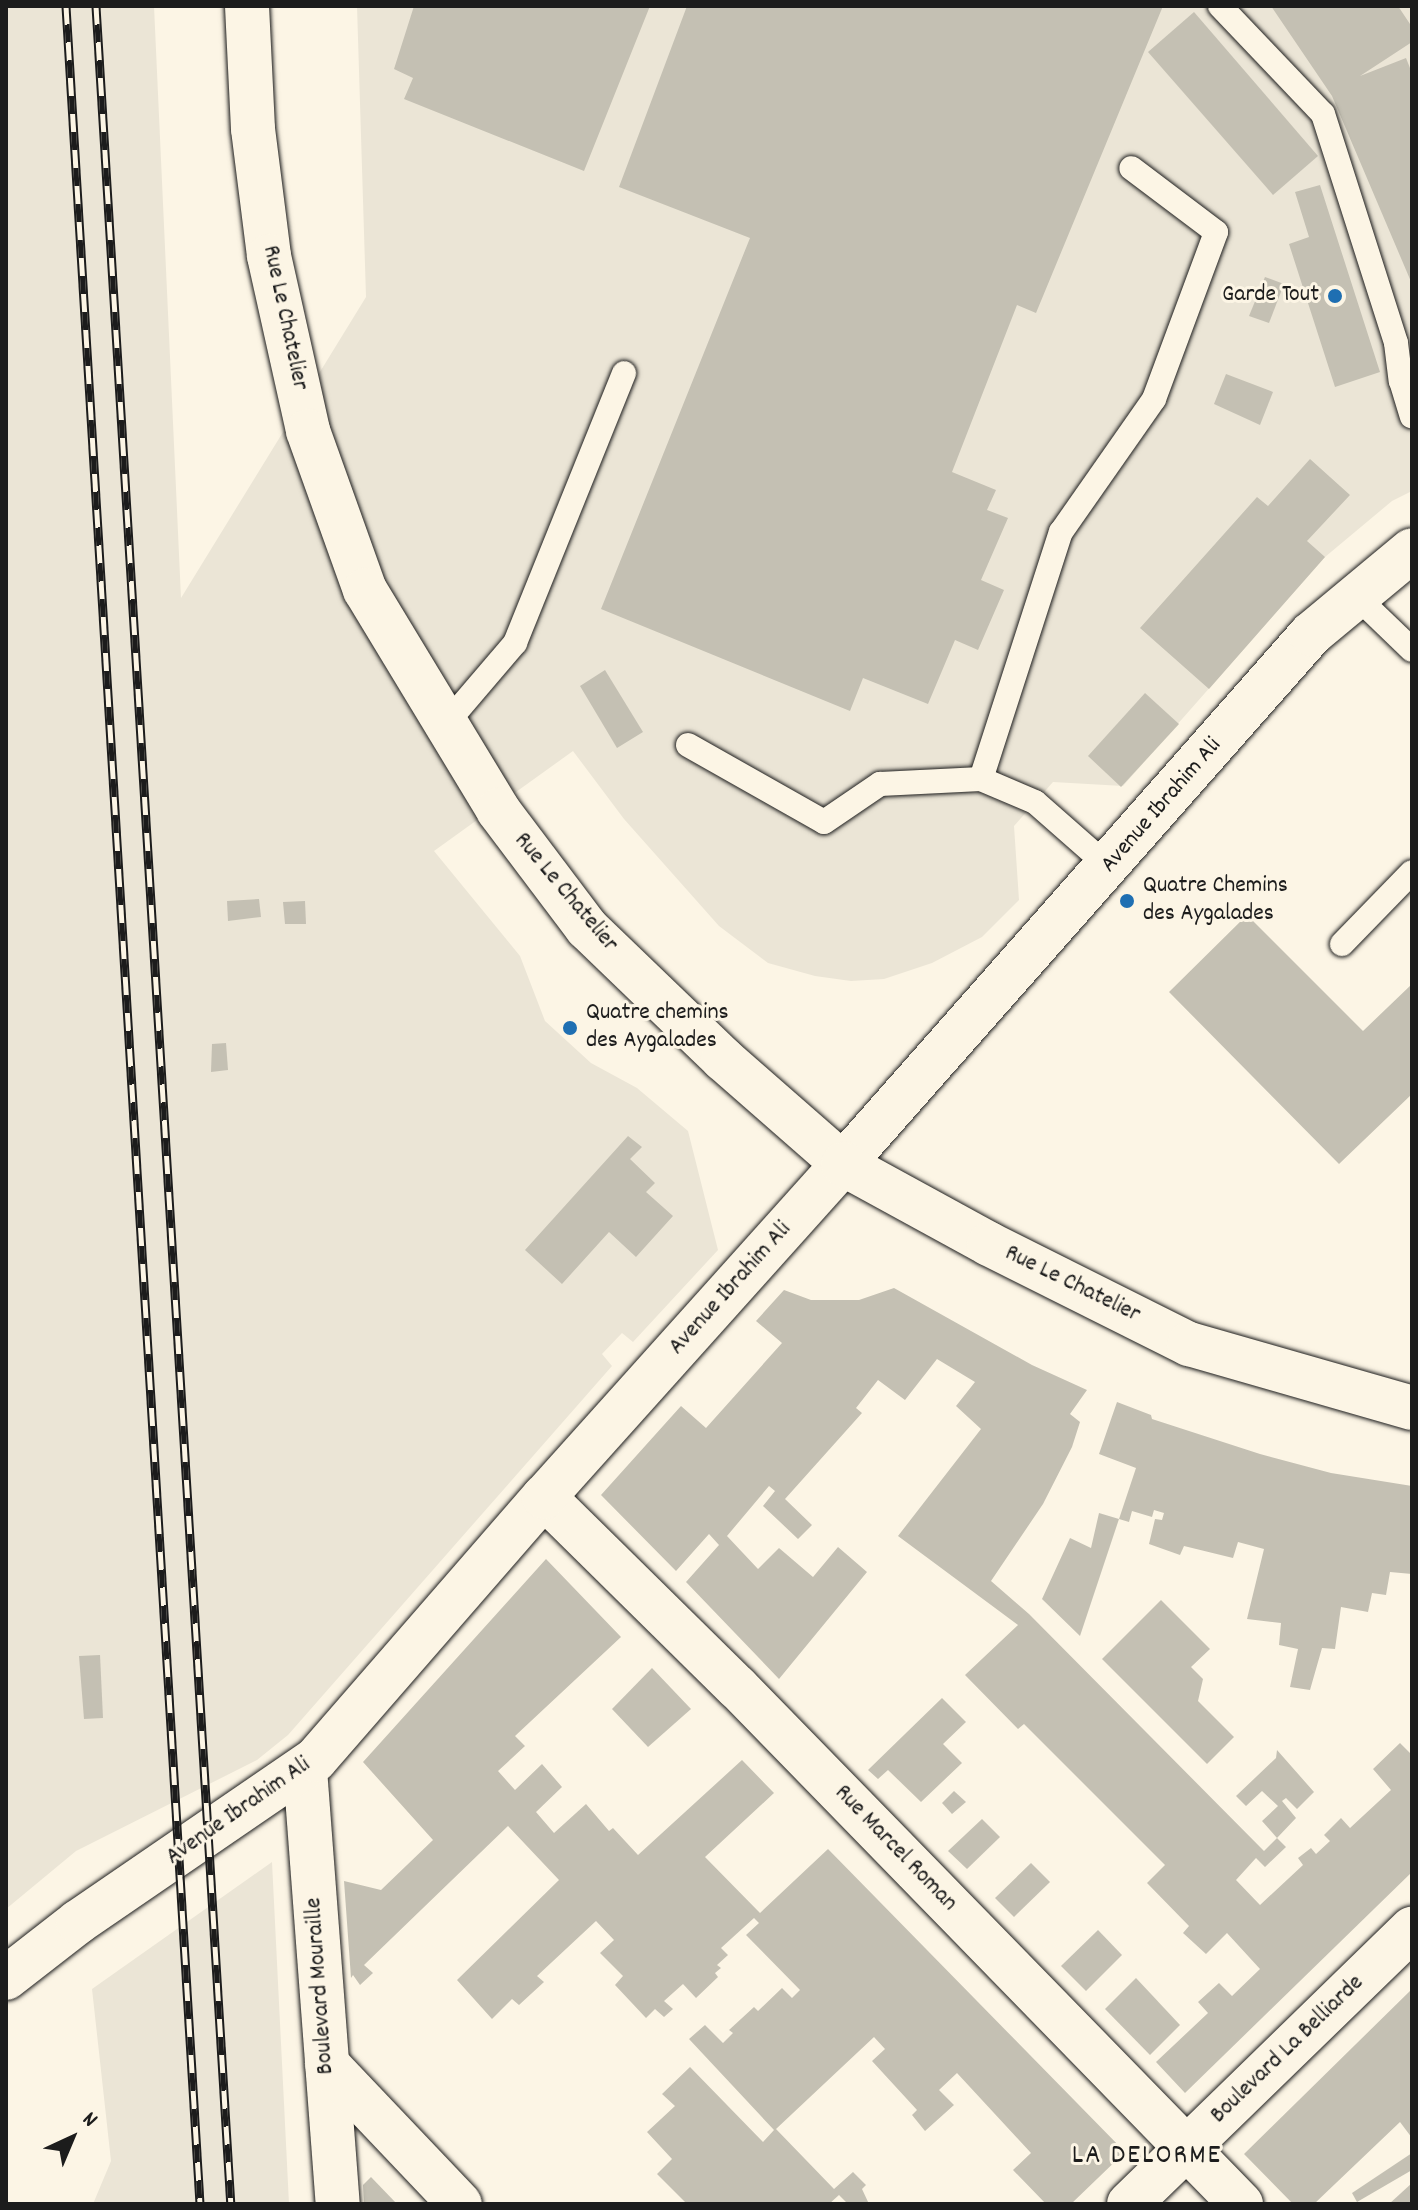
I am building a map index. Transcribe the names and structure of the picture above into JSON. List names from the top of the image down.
{
  "streets": {
    "street": [
      "Rue Le Chatelier",
      "Avenue Ibrahim Ali",
      "Rue Marcel Roman",
      "Boulevard Mouraille",
      "Boulevard La Belliarde"
    ]
  },
  "crossings": [
    ["Rue Le Chatelier", "Avenue Ibrahim Ali"],
    ["Avenue Ibrahim Ali", "Rue Marcel Roman"],
    ["Avenue Ibrahim Ali", "Boulevard Mouraille"],
    ["Rue Marcel Roman", "Boulevard La Belliarde"]
  ],
  "districts": ["LA DELORME"],
  "places": ["Garde Tout", "Quatre Chemins des Aygalades", "Quatre chemins des Aygalades"],
  "north": "top right"
}
